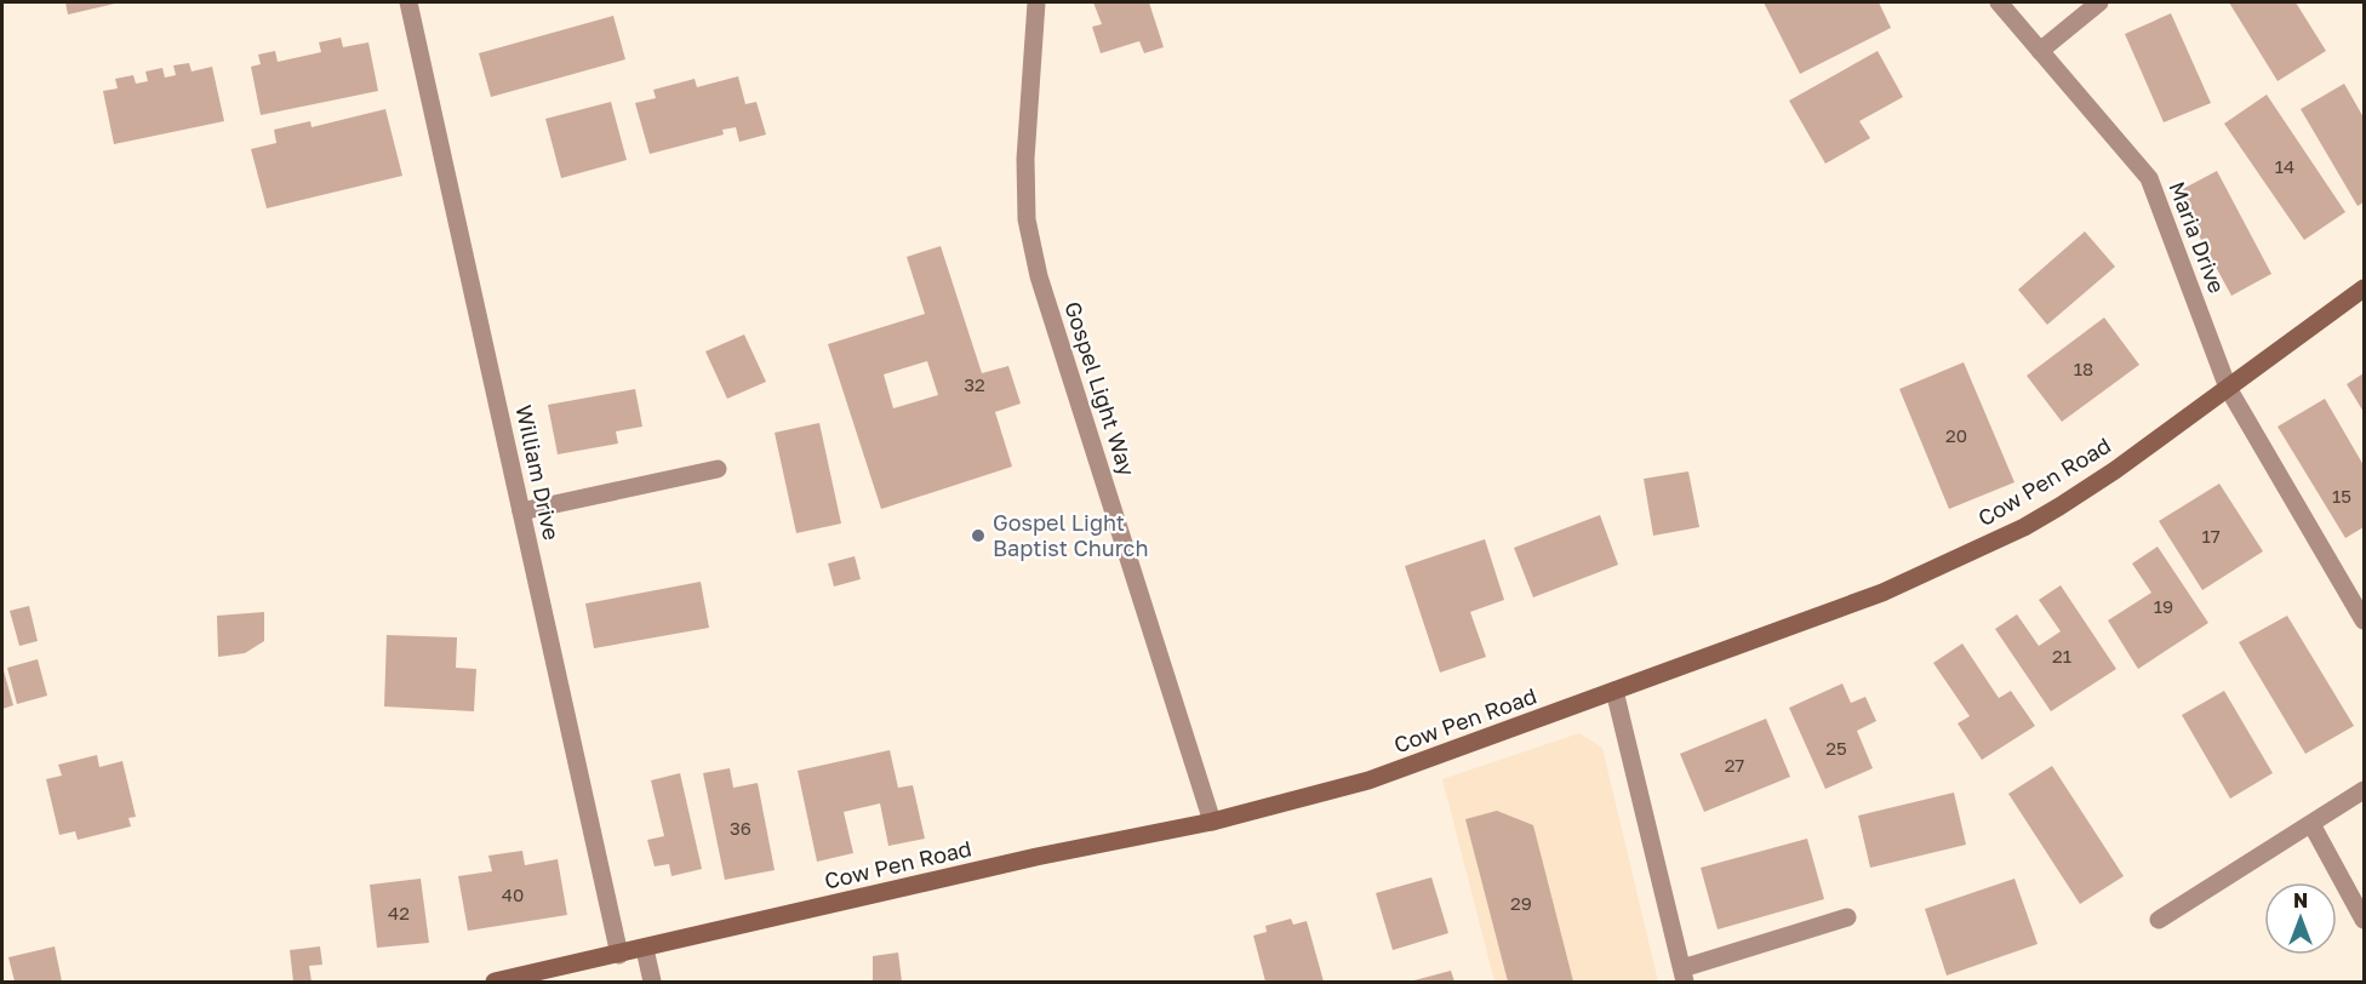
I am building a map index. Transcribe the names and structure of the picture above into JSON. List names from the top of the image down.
{
  "streets": {
    "main road": ["Cow Pen Road"],
    "street": ["Maria Drive", "Gospel Light Way", "William Drive"]
  },
  "crossings": [
    ["Maria Drive", "Cow Pen Road"],
    ["Gospel Light Way", "Cow Pen Road"],
    ["William Drive", "Cow Pen Road"]
  ],
  "places": ["Gospel Light Baptist Church"],
  "house_numbers": [
    "14",
    "18",
    "32",
    "20",
    "15",
    "17",
    "19",
    "21",
    "25",
    "27",
    "36",
    "40",
    "29",
    "42"
  ],
  "north": "top"
}
